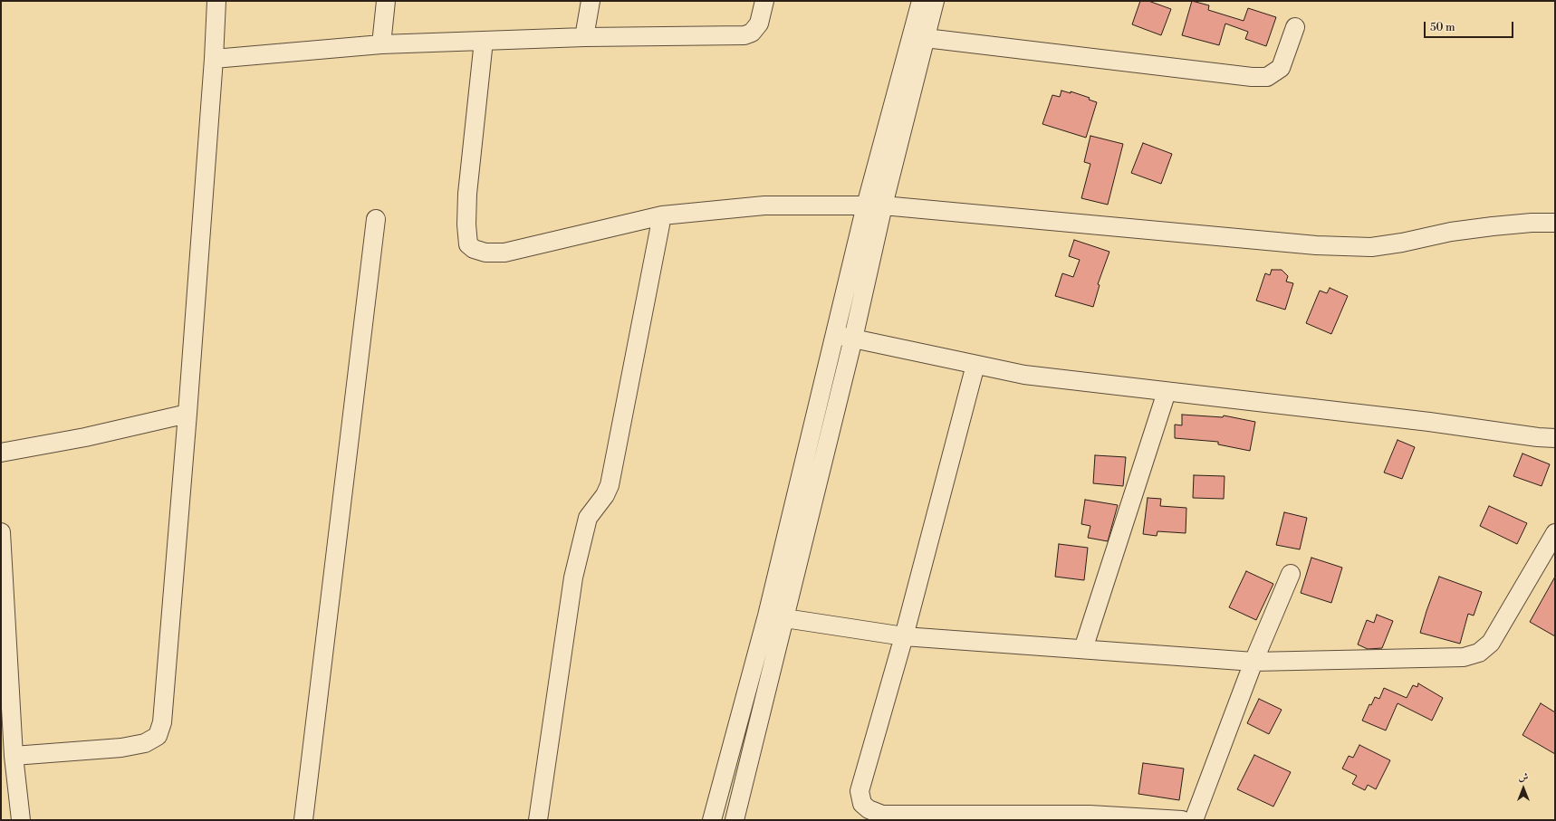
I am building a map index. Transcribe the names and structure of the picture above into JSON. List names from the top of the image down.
{
  "scale_bar": "50 m",
  "north": "top"
}
